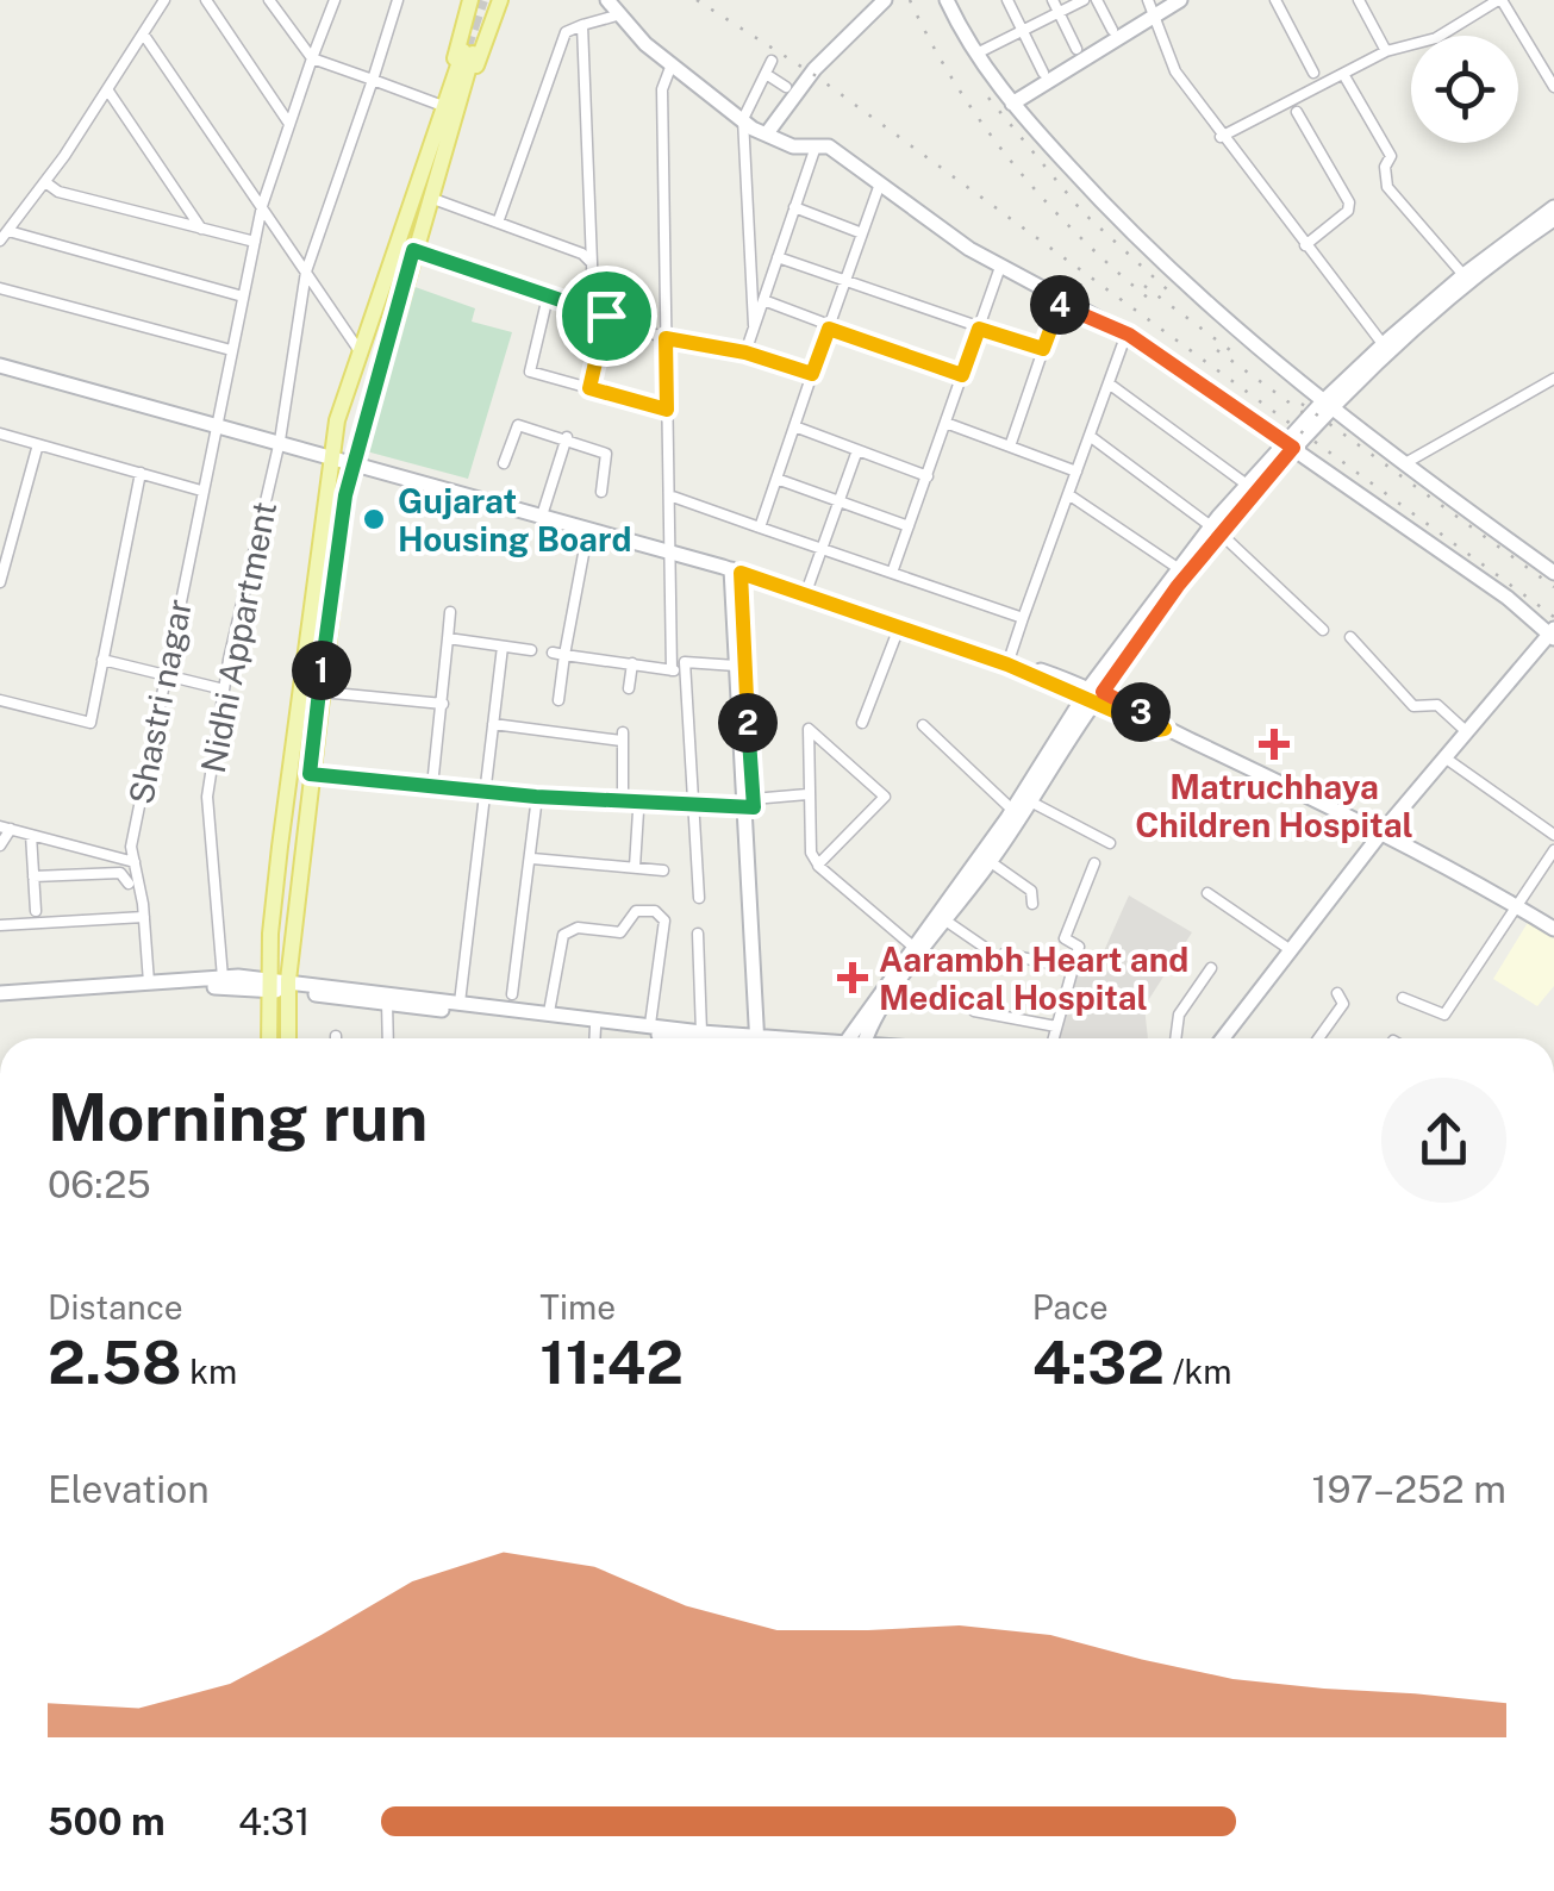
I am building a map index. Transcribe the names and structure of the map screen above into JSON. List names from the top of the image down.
{
  "streets": {
    "street": ["Nidhi Appartment", "Shastri nagar"]
  },
  "places": {
    "other": ["Gujarat Housing Board"],
    "health": ["Matruchhaya Children Hospital", "Aarambh Heart and Medical Hospital"]
  },
  "page": {
    "pins": [
      "4",
      "1",
      "3",
      "2"
    ],
    "heading": ["Morning run", "06:25"],
    "stats": [
      ["Distance", "2.58 km"],
      ["Time", "11:42"],
      ["Pace", "4:32 /km"]
    ],
    "chart": ["Elevation", "197–252 m"],
    "list": [
      {
        "name": "500 m",
        "note": "4:31"
      }
    ]
  }
}
